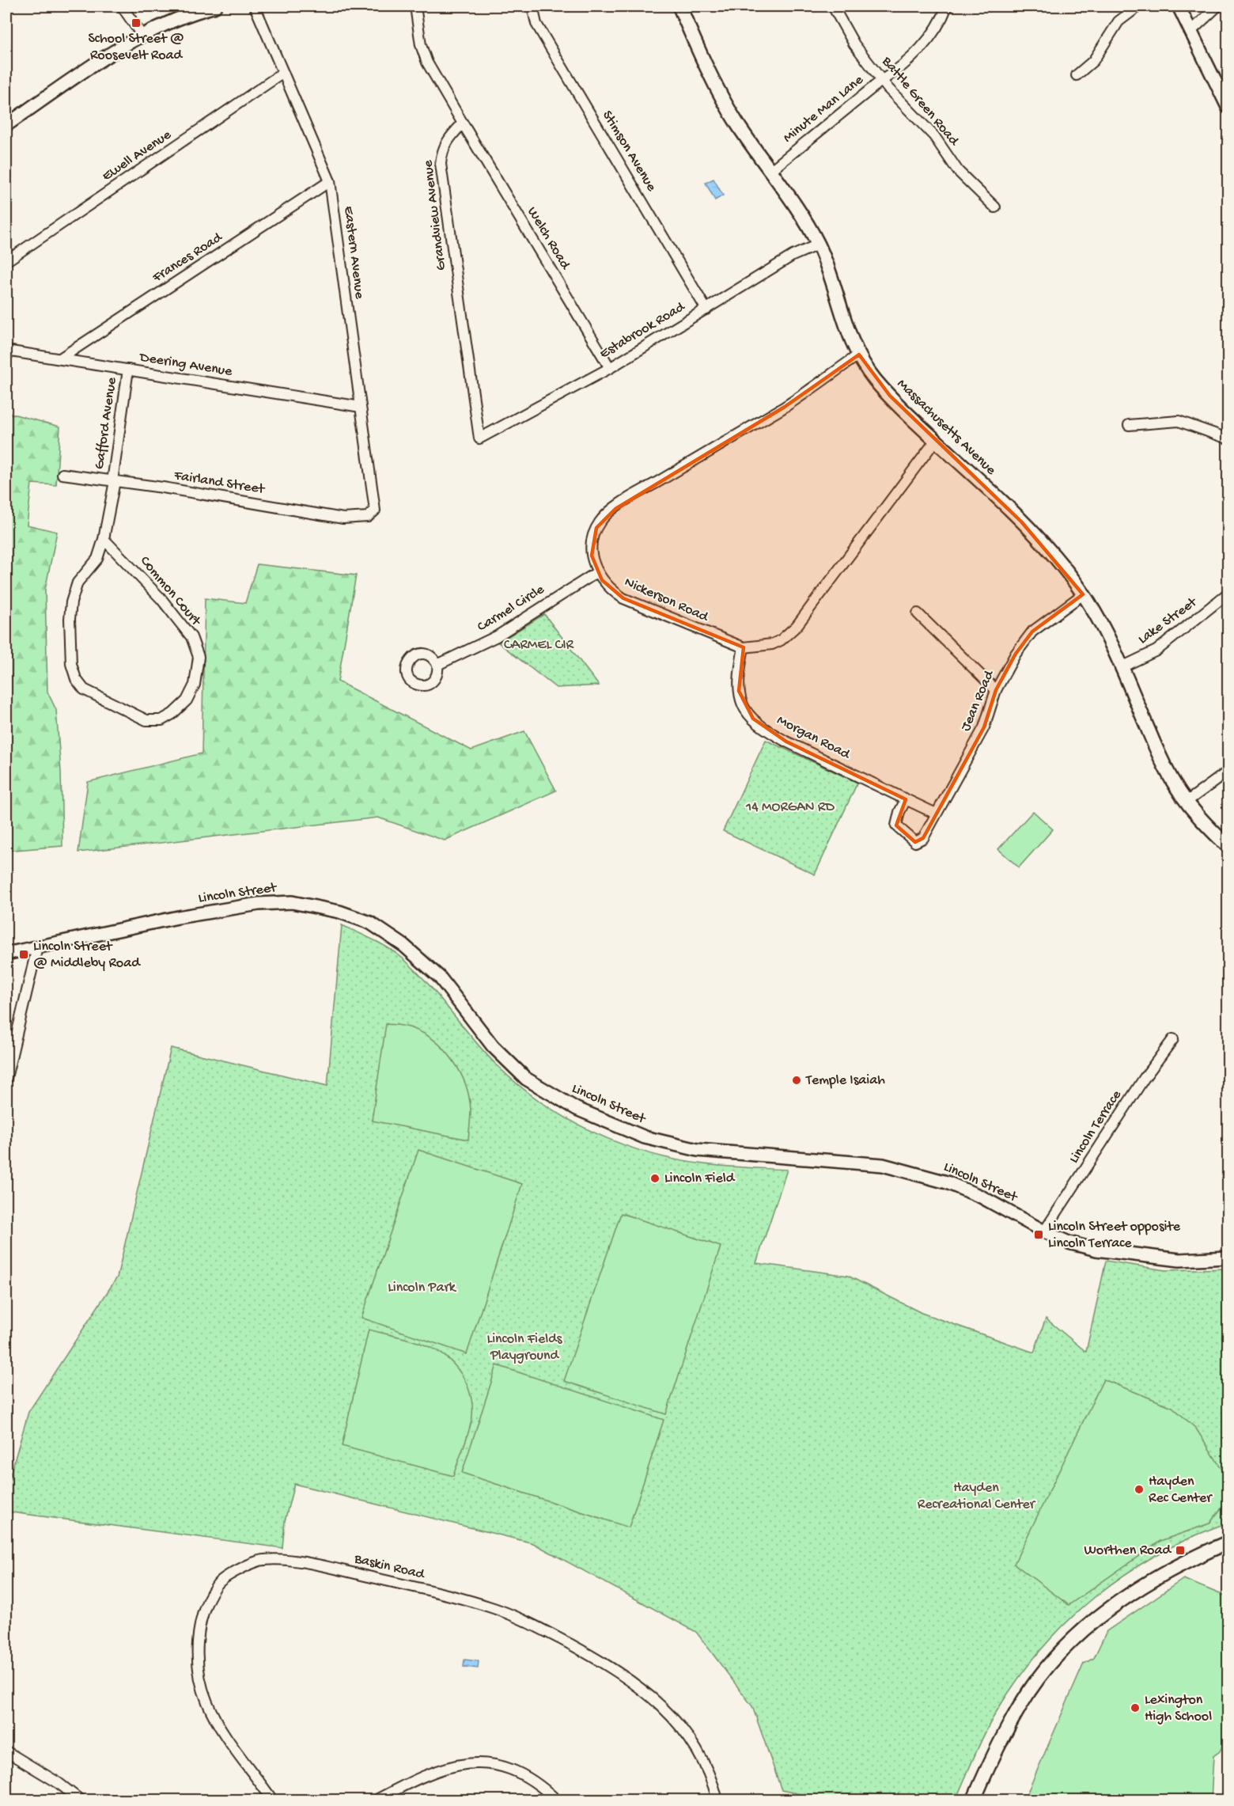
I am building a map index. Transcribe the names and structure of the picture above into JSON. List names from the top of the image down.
{
  "streets": {
    "main road": ["Massachusetts Avenue"],
    "street": [
      "Battle Green Road",
      "Minute Man Lane",
      "Stimson Avenue",
      "Ewell Avenue",
      "Grandview Avenue",
      "Welch Road",
      "Eastern Avenue",
      "Frances Road",
      "Estabrook Road",
      "Deering Avenue",
      "Gafford Avenue",
      "Fairland Street",
      "Common Court",
      "Nickerson Road",
      "Carmel Circle",
      "Lake Street",
      "Jean Road",
      "Morgan Road",
      "Lincoln Street",
      "Lincoln Terrace",
      "Baskin Road"
    ]
  },
  "crossings": [
    ["Battle Green Road", "Minute Man Lane"],
    ["Minute Man Lane", "Massachusetts Avenue"],
    ["Stimson Avenue", "Estabrook Road"],
    ["Ewell Avenue", "Eastern Avenue"],
    ["Grandview Avenue", "Welch Road"],
    ["Grandview Avenue", "Estabrook Road"],
    ["Welch Road", "Estabrook Road"],
    ["Eastern Avenue", "Frances Road"],
    ["Eastern Avenue", "Deering Avenue"],
    ["Eastern Avenue", "Fairland Street"],
    ["Frances Road", "Deering Avenue"],
    ["Estabrook Road", "Massachusetts Avenue"],
    ["Deering Avenue", "Gafford Avenue"],
    ["Gafford Avenue", "Fairland Street"],
    ["Gafford Avenue", "Common Court"],
    ["Massachusetts Avenue", "Nickerson Road"],
    ["Massachusetts Avenue", "Lake Street"],
    ["Massachusetts Avenue", "Jean Road"],
    ["Fairland Street", "Common Court"],
    ["Nickerson Road", "Carmel Circle"],
    ["Nickerson Road", "Morgan Road"],
    ["Jean Road", "Morgan Road"],
    ["Lincoln Street", "Lincoln Terrace"]
  ],
  "parks": [
    "CARMEL CIR",
    "14 MORGAN RD",
    "Lincoln Park",
    "Lincoln Fields Playground",
    "Hayden Recreational Center"
  ],
  "places": {
    "transit": [
      "School Street @ Roosevelt Road",
      "Lincoln Street @ Middleby Road",
      "Lincoln Street opposite Lincoln Terrace",
      "Worthen Road"
    ],
    "other": [
      "Temple Isaiah",
      "Lincoln Field",
      "Hayden Rec Center",
      "Lexington High School"
    ]
  }
}
